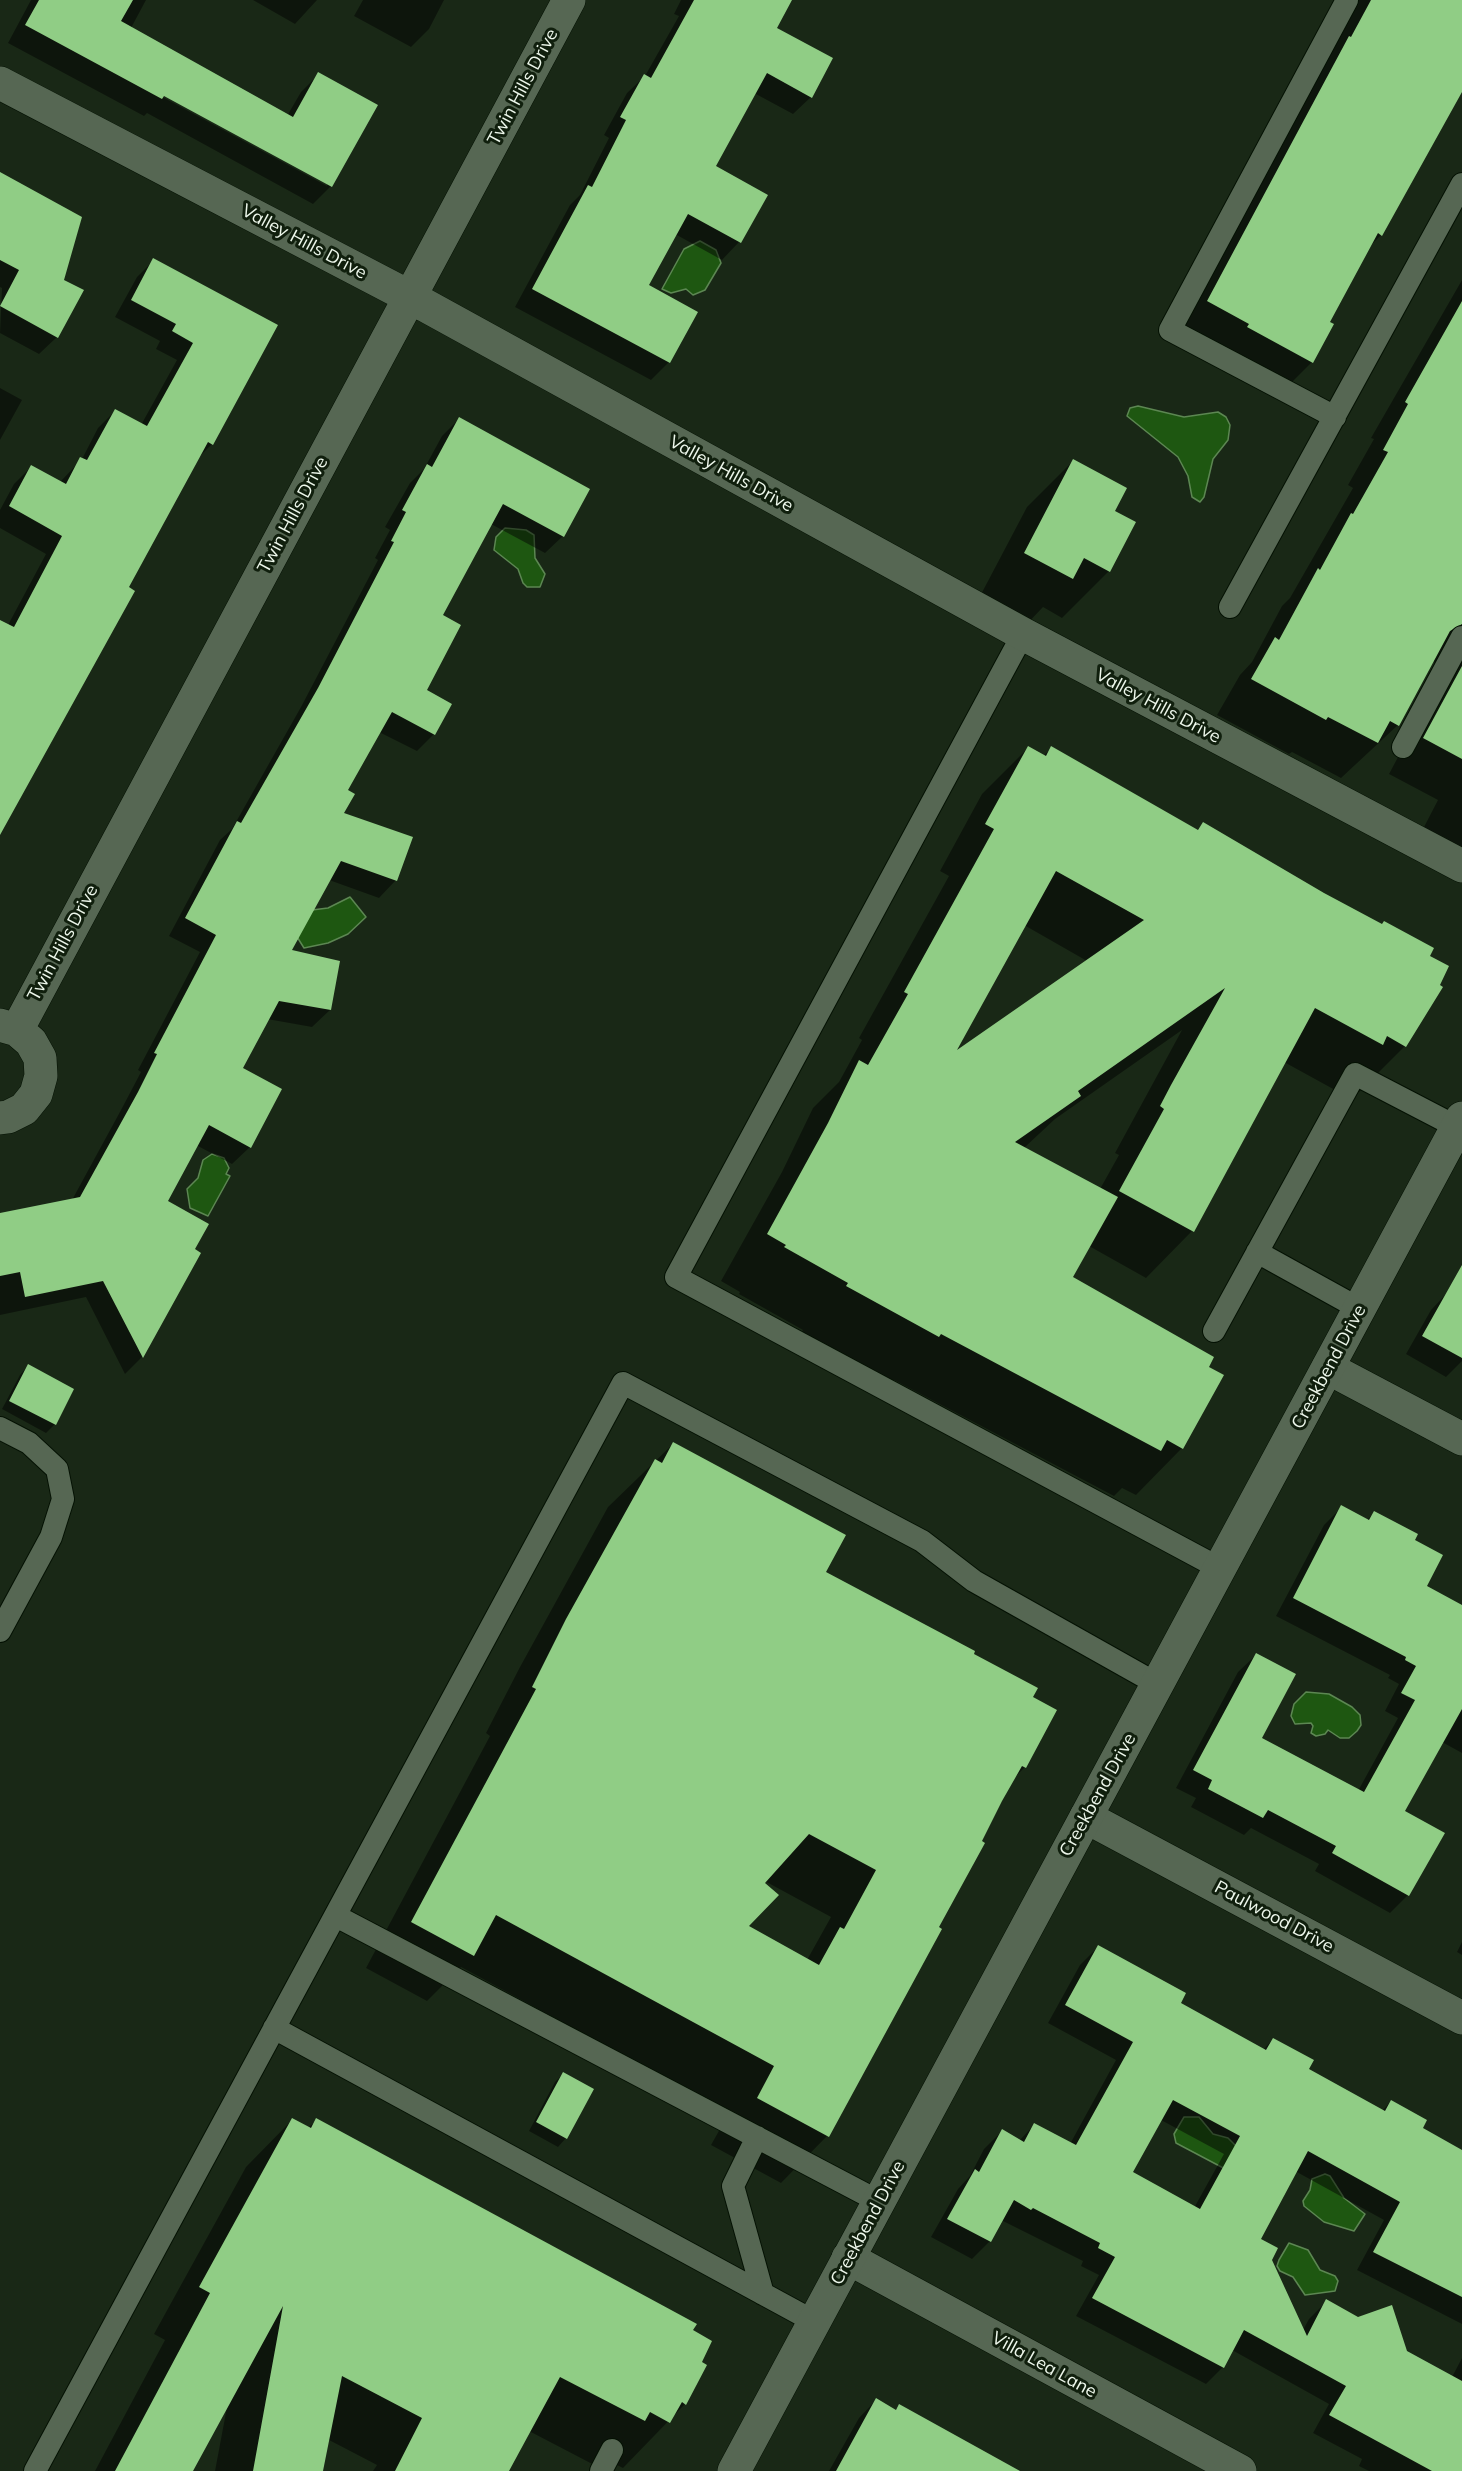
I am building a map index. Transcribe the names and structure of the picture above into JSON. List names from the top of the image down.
{
  "streets": {
    "street": [
      "Twin Hills Drive",
      "Valley Hills Drive",
      "Creekbend Drive",
      "Paulwood Drive",
      "Villa Lea Lane"
    ]
  },
  "crossings": [
    ["Twin Hills Drive", "Valley Hills Drive"],
    ["Creekbend Drive", "Paulwood Drive"],
    ["Creekbend Drive", "Villa Lea Lane"]
  ]
}
